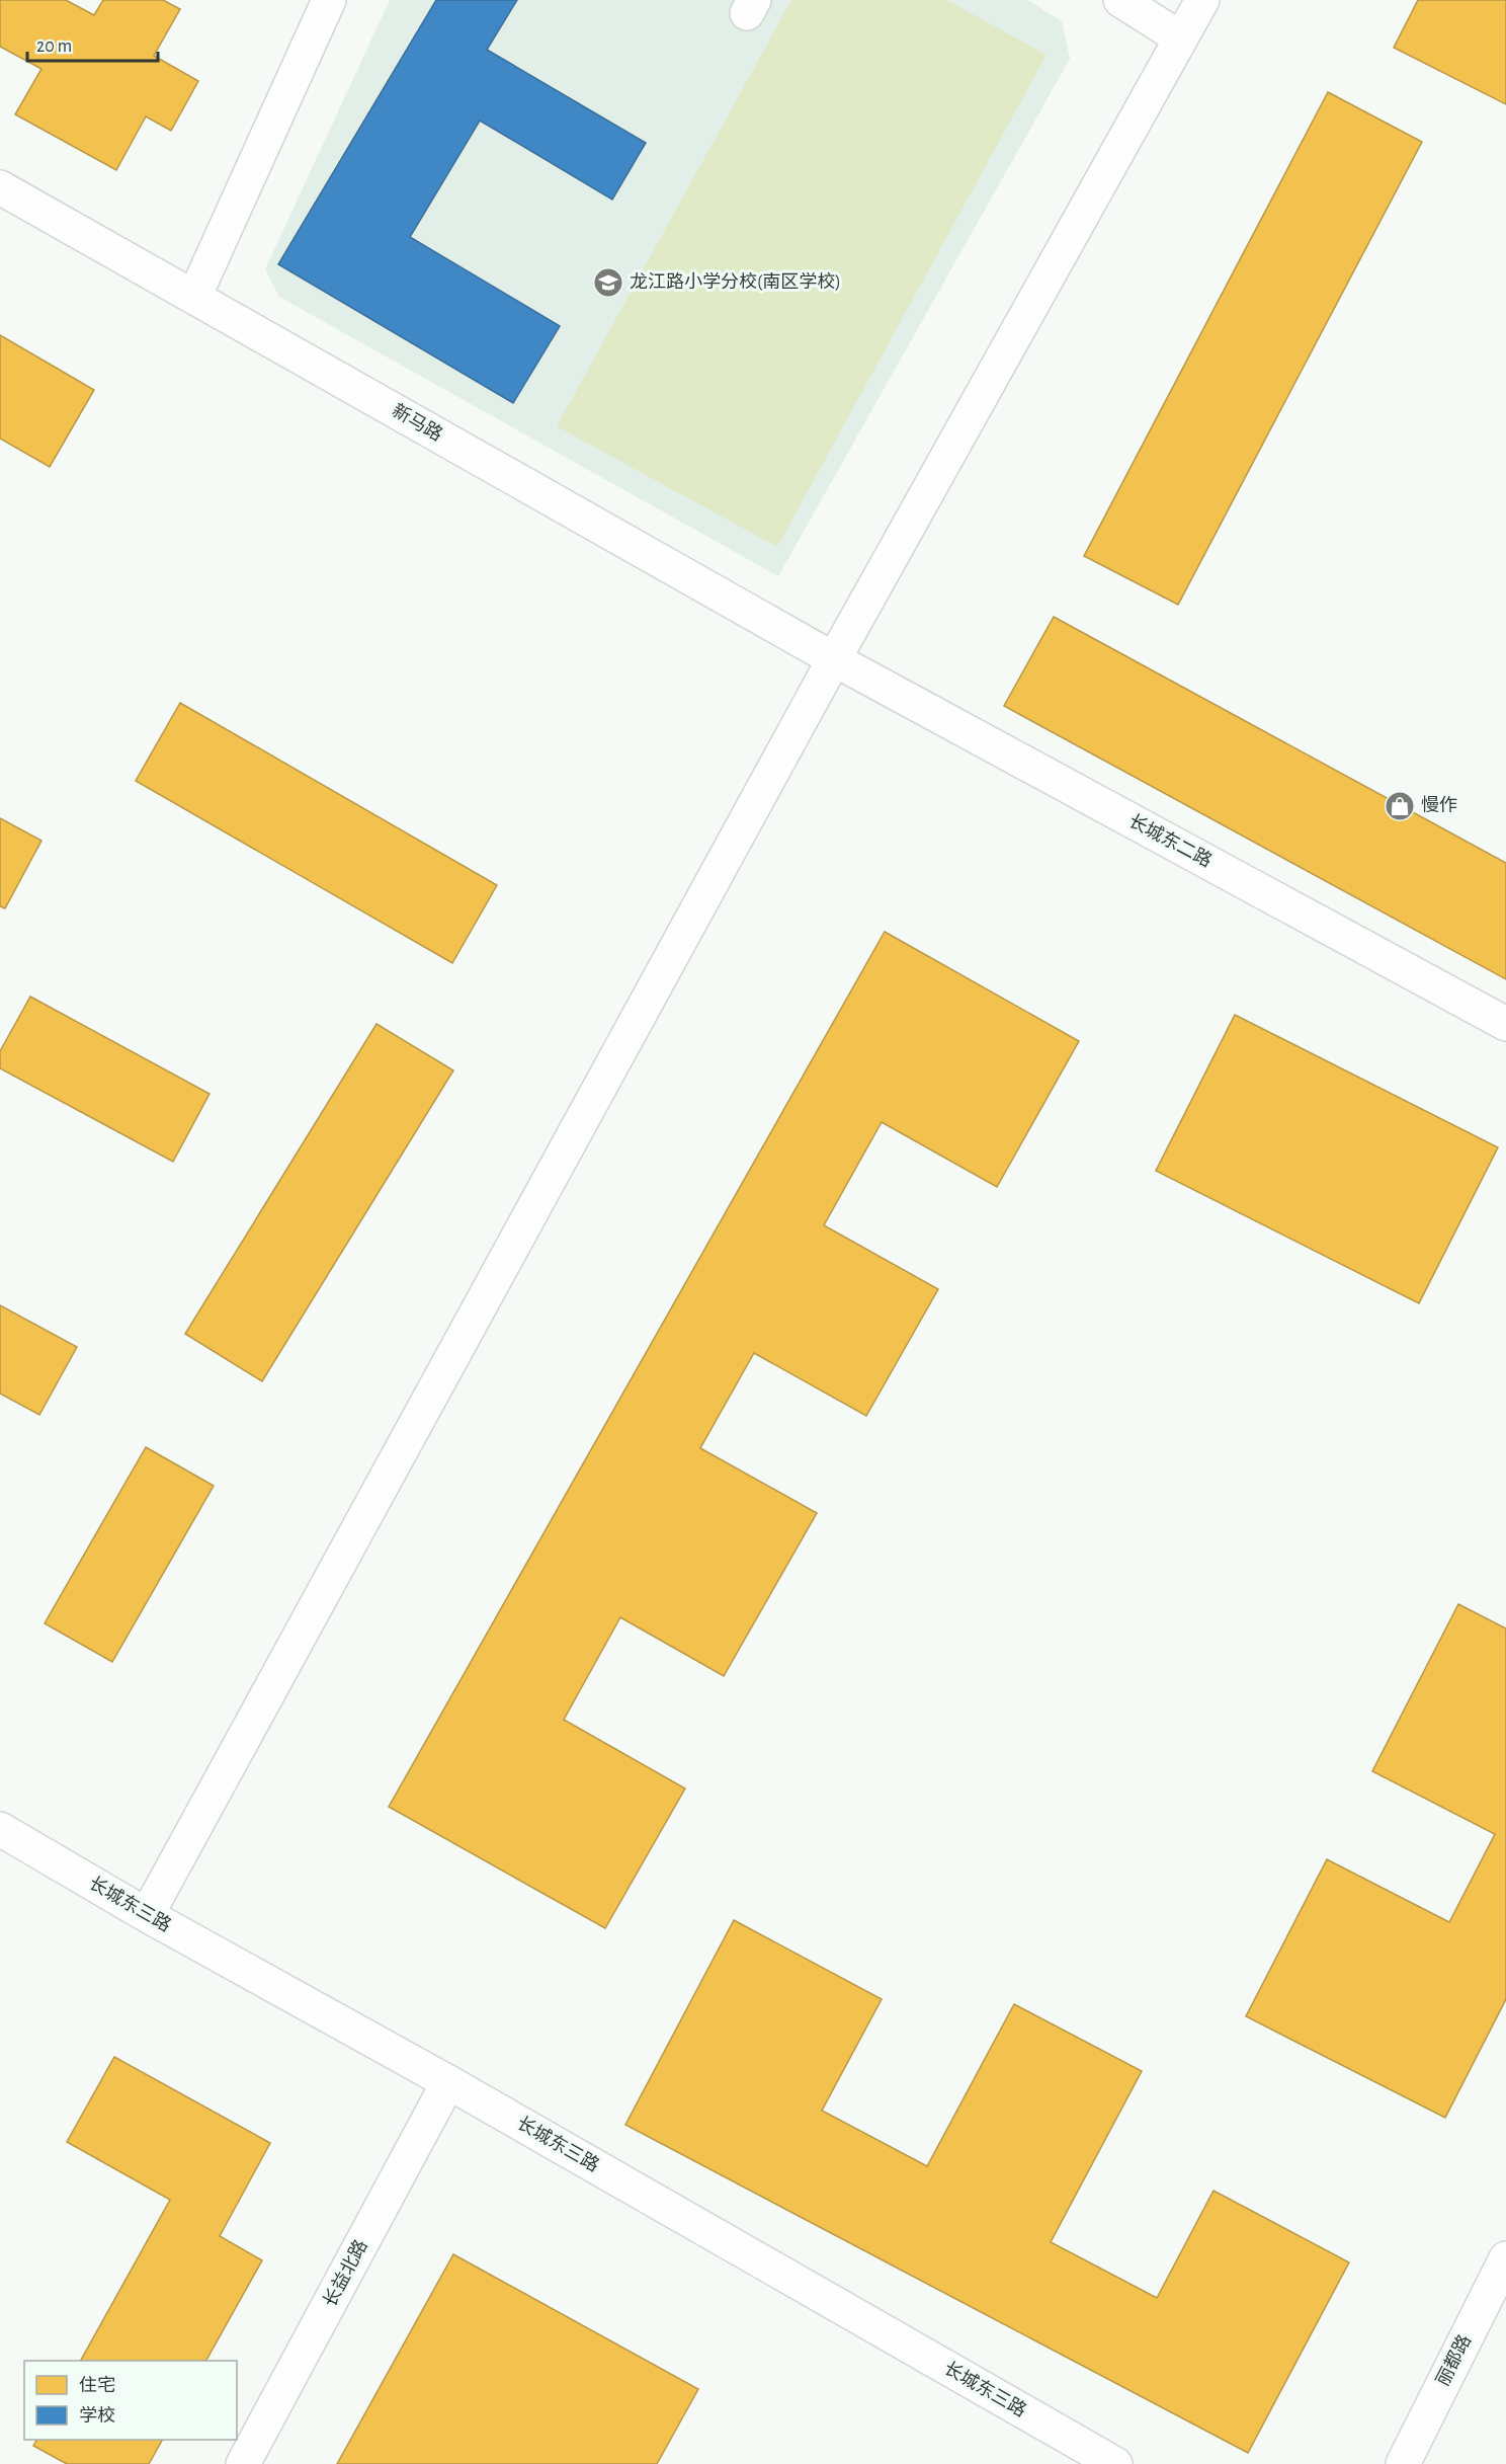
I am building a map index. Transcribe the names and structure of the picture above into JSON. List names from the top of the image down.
{
  "streets": {
    "street": [
      "新马路",
      "长城东二路",
      "长城东三路",
      "长益北路",
      "丽都路"
    ]
  },
  "crossings": [
    ["新马路", "长城东二路"],
    ["长城东三路", "长益北路"]
  ],
  "places": {
    "school or university": ["龙江路小学分校(南区学校)"],
    "shop": ["慢作"]
  },
  "legend": ["住宅", "学校"],
  "scale_bar": "20 m"
}
